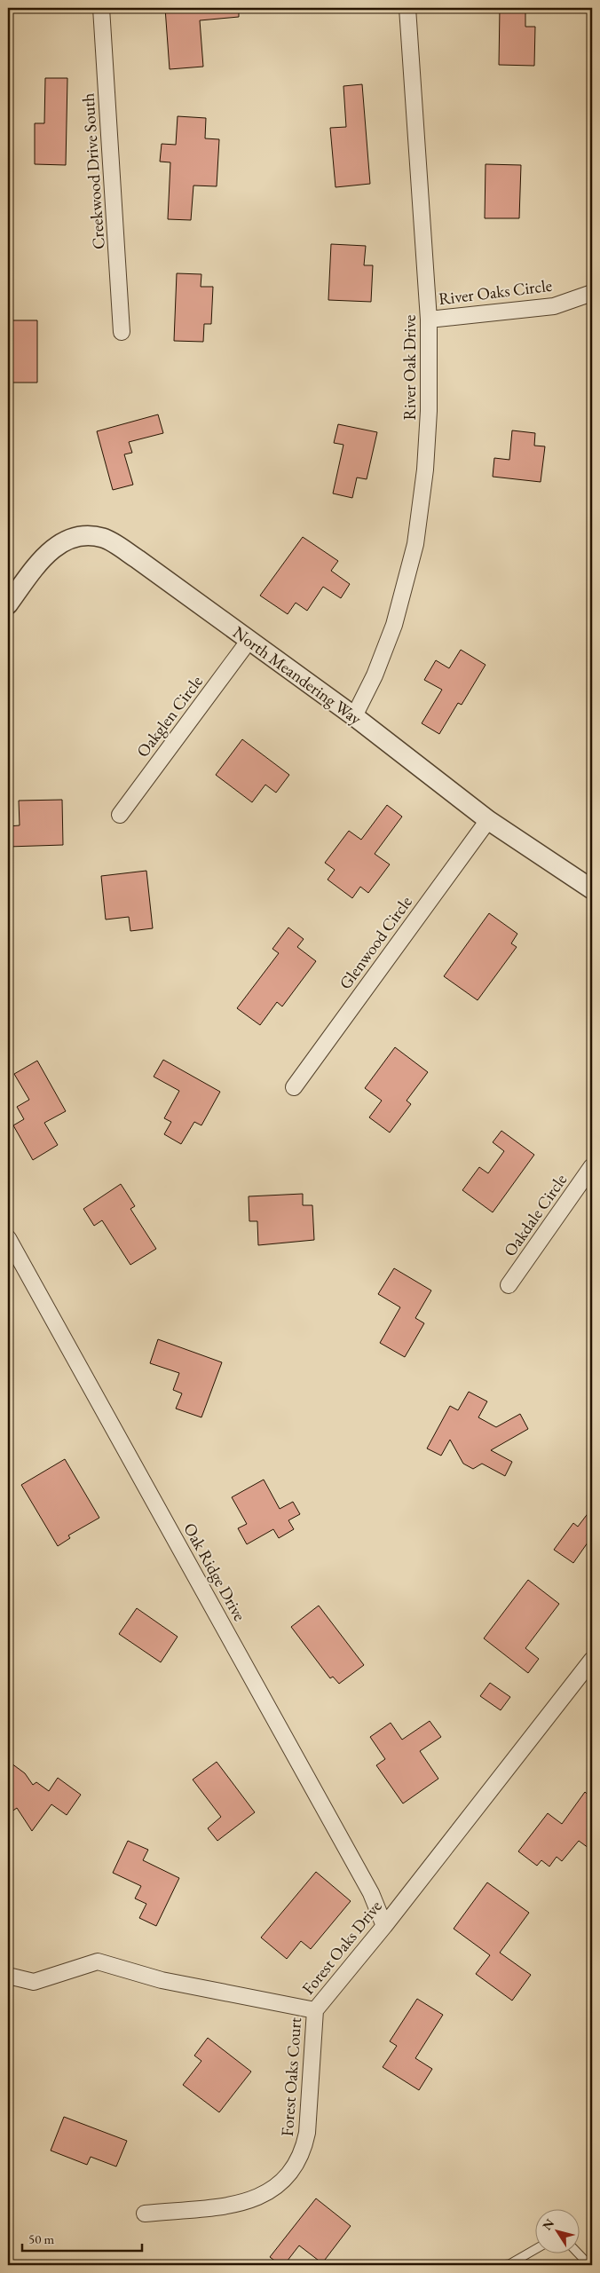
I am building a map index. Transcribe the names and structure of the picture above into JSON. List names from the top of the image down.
{
  "streets": {
    "street": [
      "Creekwood Drive South",
      "River Oaks Circle",
      "River Oak Drive",
      "North Meandering Way",
      "Oakglen Circle",
      "Glenwood Circle",
      "Oakdale Circle",
      "Oak Ridge Drive",
      "Forest Oaks Drive",
      "Forest Oaks Court"
    ]
  },
  "crossings": [
    ["River Oaks Circle", "River Oak Drive"],
    ["River Oak Drive", "North Meandering Way"],
    ["North Meandering Way", "Oakglen Circle"],
    ["North Meandering Way", "Glenwood Circle"],
    ["Oak Ridge Drive", "Forest Oaks Drive"],
    ["Forest Oaks Drive", "Forest Oaks Court"]
  ],
  "scale_bar": "50 m",
  "north": "top left"
}
